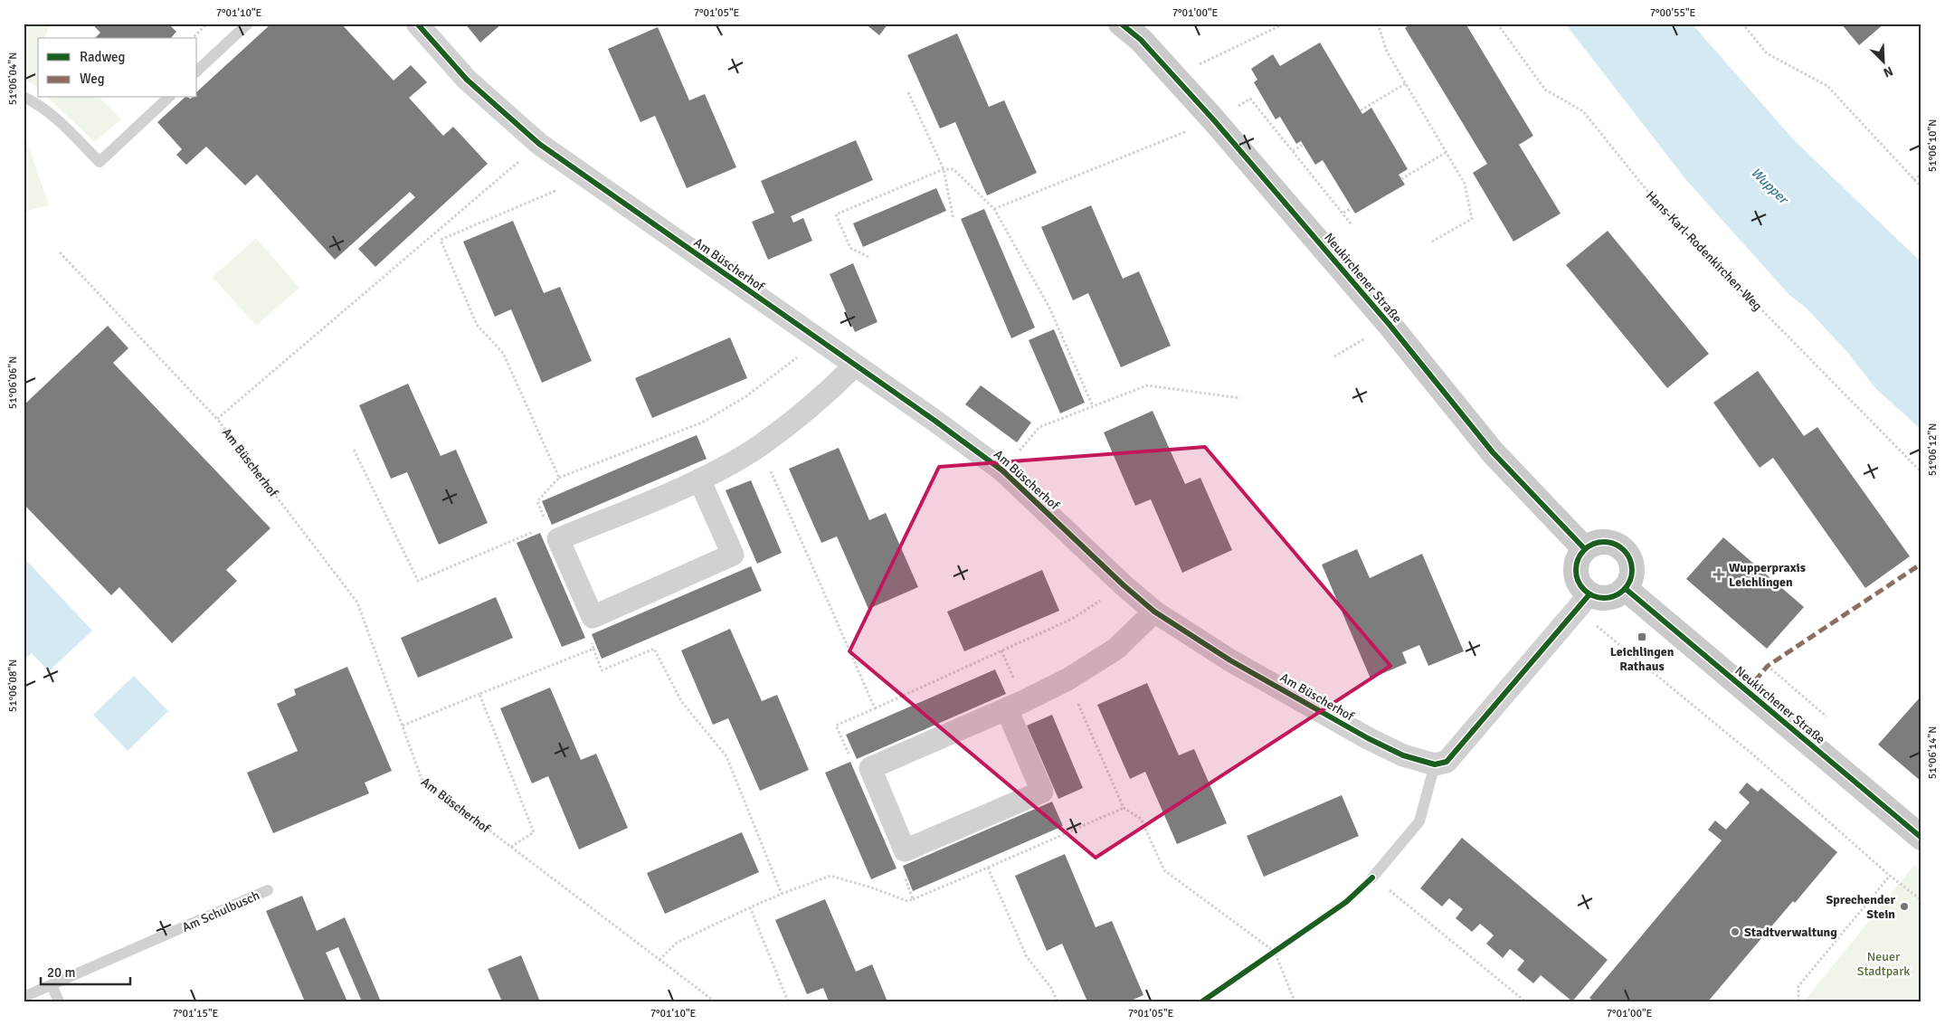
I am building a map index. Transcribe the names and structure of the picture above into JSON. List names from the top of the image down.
{
  "streets": {
    "main road": ["Neukirchener Straße"],
    "street": ["Am Büscherhof"],
    "lane": ["Am Schulbusch"],
    "path": ["Hans-Karl-Rodenkirchen-Weg"]
  },
  "water": ["Wupper"],
  "parks": ["Neuer Stadtpark"],
  "places": {
    "health": ["Wupperpraxis Leichlingen"],
    "transit": ["Leichlingen Rathaus"],
    "other": ["Sprechender Stein", "Stadtverwaltung"]
  },
  "legend": ["Radweg", "Weg"],
  "scale_bar": "20 m",
  "north": "bottom right",
  "coordinates": [
    "7°01'10\"E",
    "7°01'05\"E",
    "7°01'00\"E",
    "7°00'55\"E",
    "51°06'04\"N",
    "51°06'10\"N",
    "51°06'06\"N",
    "51°06'12\"N",
    "51°06'08\"N",
    "51°06'14\"N",
    "7°01'15\"E"
  ]
}
